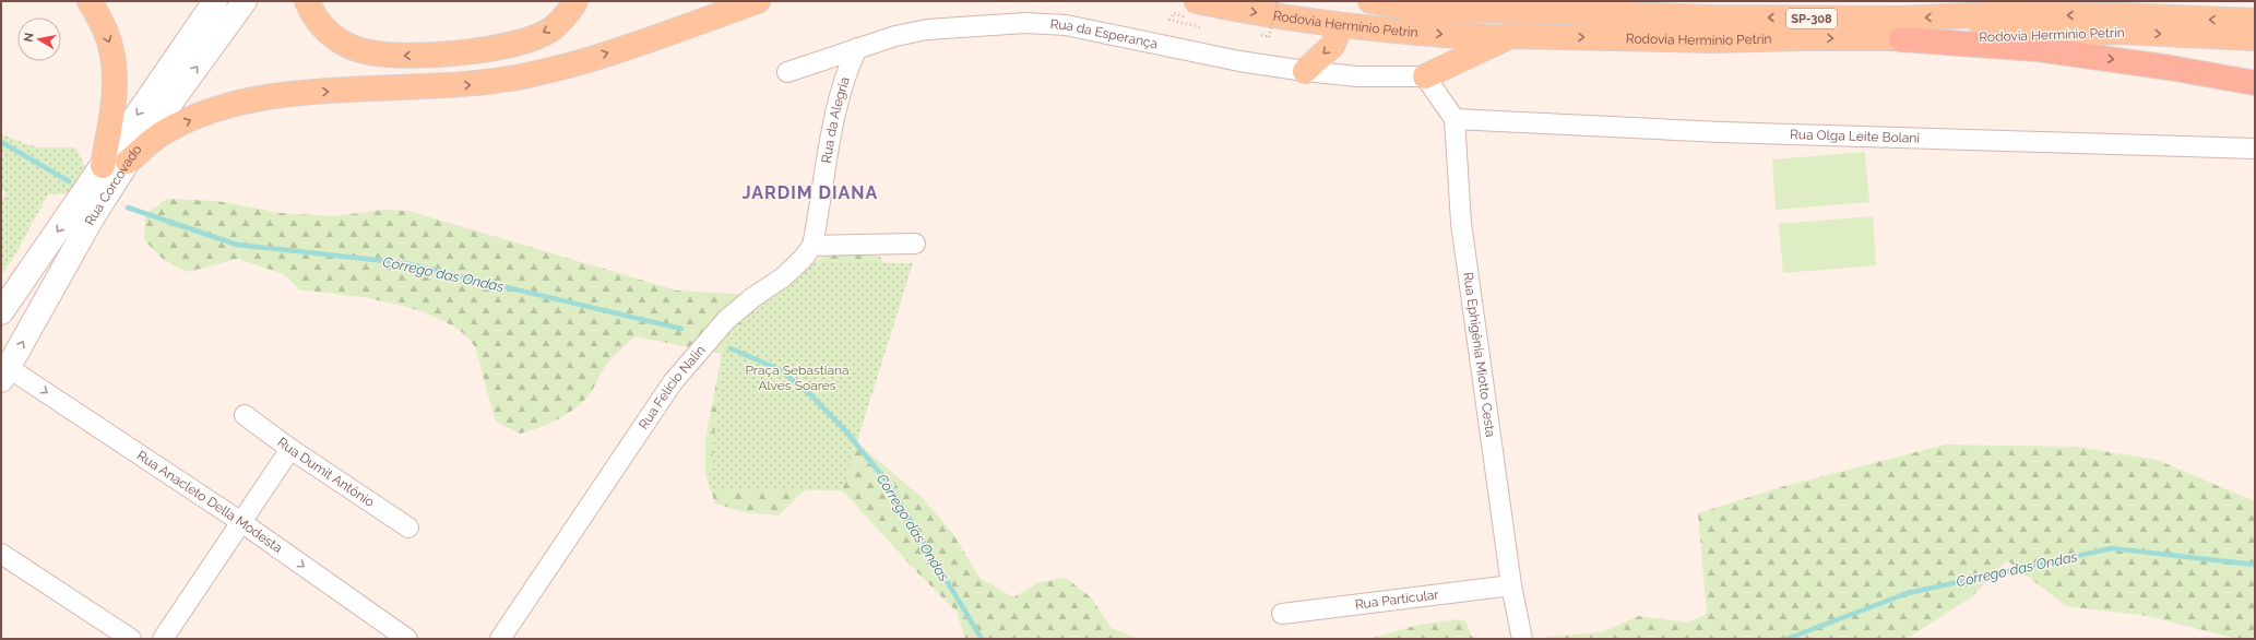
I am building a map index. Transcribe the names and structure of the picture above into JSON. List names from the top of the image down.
{
  "streets": {
    "main road": ["SP-308", "Rodovia Hermínio Petrin"],
    "street": [
      "Rua da Esperança",
      "Rua da Alegria",
      "Rua Olga Leite Bolani",
      "Rua Corcovado",
      "Rua Ephigênia Miotto Cesta",
      "Rua Felício Nalin",
      "Rua Dumit Antônio",
      "Rua Anacleto Della Modesta",
      "Rua Particular"
    ]
  },
  "crossings": [
    ["Rua da Esperança", "Rua da Alegria"],
    ["Rua da Alegria", "Rua Felício Nalin"],
    ["Rua Olga Leite Bolani", "Rua Ephigênia Miotto Cesta"],
    ["Rua Corcovado", "Rua Anacleto Della Modesta"],
    ["Rua Ephigênia Miotto Cesta", "Rua Particular"]
  ],
  "districts": ["JARDIM DIANA"],
  "water": ["Córrego das Ondas"],
  "parks": ["Praça Sebastiana Alves Soares"],
  "north": "left"
}
